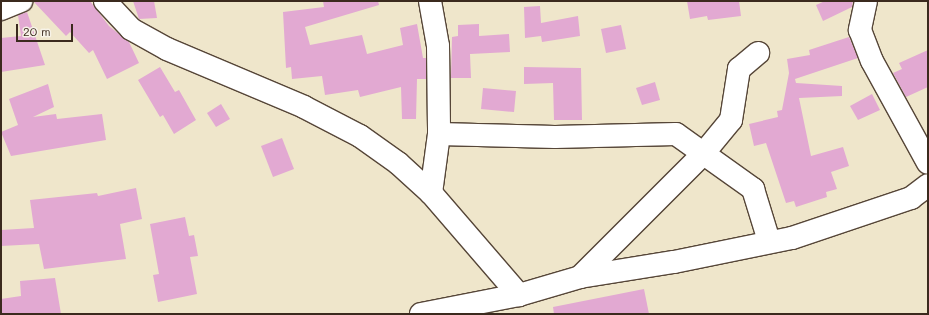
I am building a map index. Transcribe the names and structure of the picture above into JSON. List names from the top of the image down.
{
  "scale_bar": "20 m"
}
